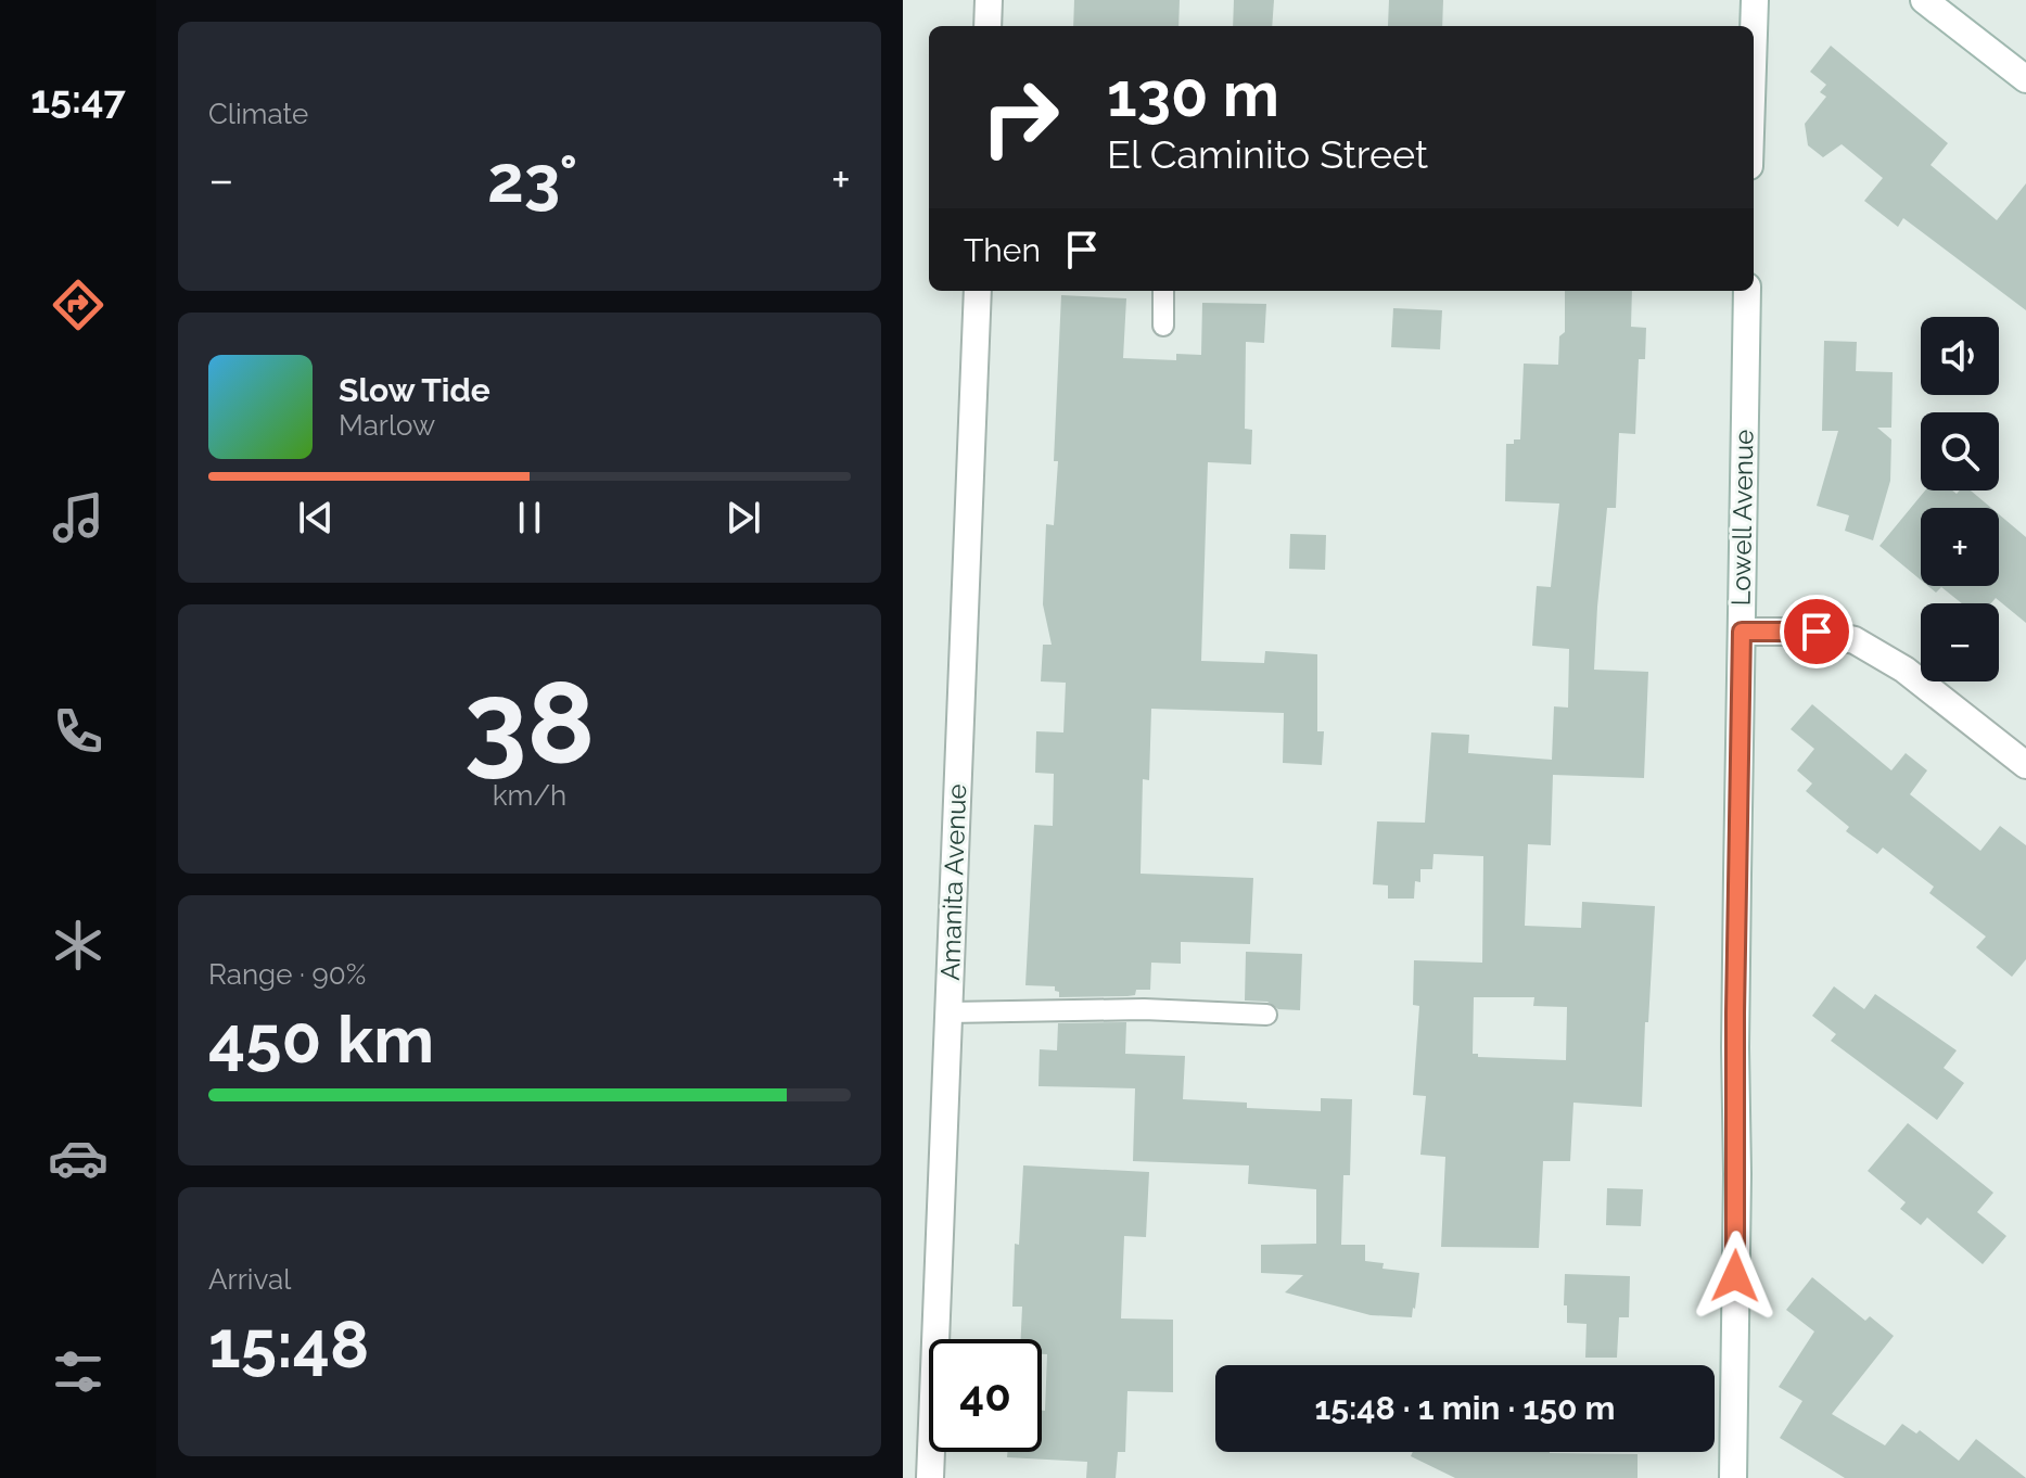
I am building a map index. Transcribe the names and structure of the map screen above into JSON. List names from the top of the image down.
{
  "streets": {
    "street": ["Lowell Avenue", "Amanita Avenue"]
  },
  "page": {
    "tabs": "15:47",
    "tile": [
      "Climate",
      ["38", "km/h"],
      ["Range · 90%", "450 km"],
      ["Arrival", "15:48"]
    ],
    "turn": ["130 m", "El Caminito Street"],
    "heat": ["−", "23°", "+"],
    "then": "Then",
    "map_buttons": ["+", "−"],
    "song": ["Slow Tide", "Marlow"],
    "limit": "40",
    "trip": "15:48 · 1 min · 150 m"
  }
}
